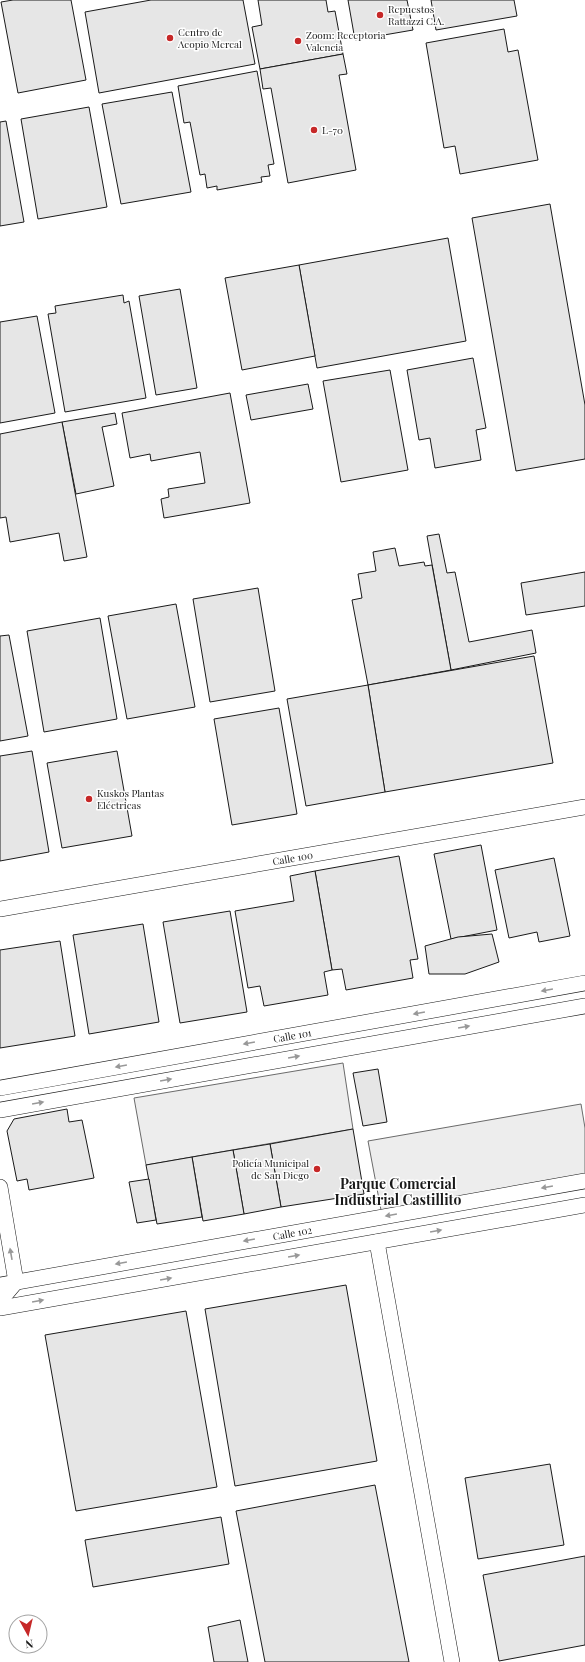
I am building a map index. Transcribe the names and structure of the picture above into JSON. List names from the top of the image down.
{
  "streets": {
    "street": ["Calle 100", "Calle 101", "Calle 102"]
  },
  "districts": ["Parque Comercial Industrial Castillito"],
  "places": [
    "Repuestos Rattazzi C.A.",
    "Centro de Acopio Mercal",
    "Zoom: Receptoria Valencia",
    "L-70",
    "Kuskos Plantas Eléctricas",
    "Policía Municipal de San Diego"
  ],
  "north": "bottom"
}
